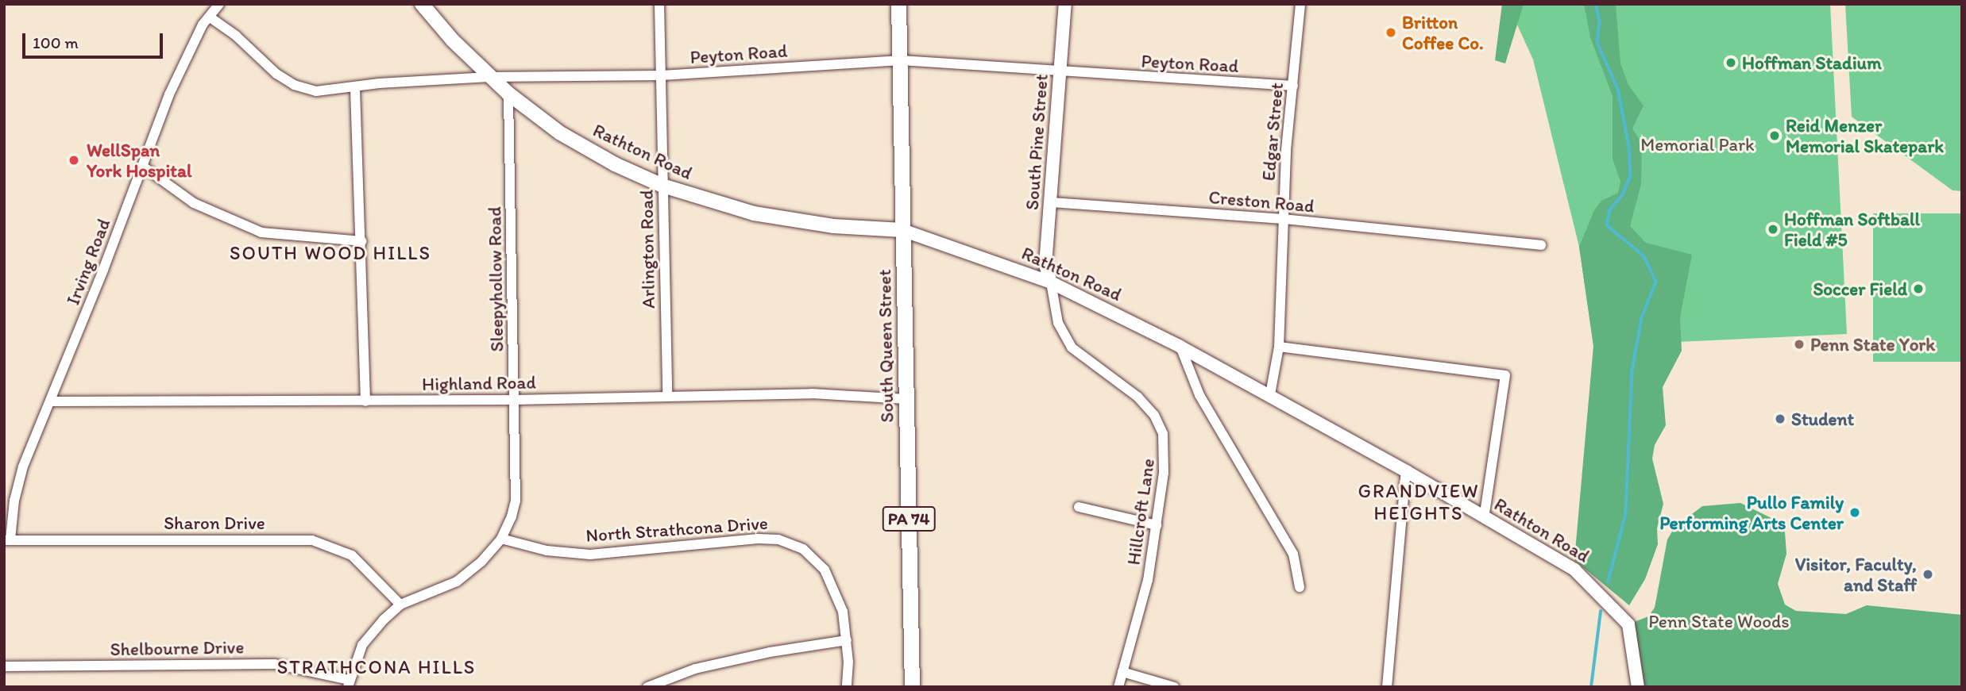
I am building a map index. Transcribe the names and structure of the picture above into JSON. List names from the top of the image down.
{
  "streets": {
    "main road": ["Rathton Road", "South Queen Street", "PA 74"],
    "street": [
      "Peyton Road",
      "Edgar Street",
      "South Pine Street",
      "Creston Road",
      "Arlington Road",
      "Irving Road",
      "Sleepyhollow Road",
      "Highland Road",
      "Hillcroft Lane",
      "Sharon Drive",
      "North Strathcona Drive",
      "Shelbourne Drive"
    ]
  },
  "crossings": [
    ["Peyton Road", "Edgar Street"],
    ["Peyton Road", "South Pine Street"],
    ["Peyton Road", "Rathton Road"],
    ["Peyton Road", "Arlington Road"],
    ["Peyton Road", "Irving Road"],
    ["Peyton Road", "South Queen Street"],
    ["Edgar Street", "Rathton Road"],
    ["Edgar Street", "Creston Road"],
    ["South Pine Street", "Rathton Road"],
    ["South Pine Street", "Creston Road"],
    ["South Pine Street", "Hillcroft Lane"],
    ["Rathton Road", "Arlington Road"],
    ["Rathton Road", "Sleepyhollow Road"],
    ["Rathton Road", "South Queen Street"],
    ["Rathton Road", "Hillcroft Lane"],
    ["Arlington Road", "Highland Road"],
    ["Irving Road", "Highland Road"],
    ["Irving Road", "Sharon Drive"],
    ["Sleepyhollow Road", "Highland Road"],
    ["Sleepyhollow Road", "Sharon Drive"],
    ["Sleepyhollow Road", "North Strathcona Drive"],
    ["Sleepyhollow Road", "Shelbourne Drive"],
    ["South Queen Street", "Highland Road"]
  ],
  "districts": ["SOUTH WOOD HILLS", "GRANDVIEW HEIGHTS", "STRATHCONA HILLS"],
  "parks": ["Memorial Park", "Penn State Woods"],
  "places": [
    "Britton Coffee Co.",
    "Hoffman Stadium",
    "Reid Menzer Memorial Skatepark",
    "WellSpan York Hospital",
    "Hoffman Softball Field #5",
    "Soccer Field",
    "Penn State York",
    "Student",
    "Pullo Family Performing Arts Center",
    "Visitor, Faculty, and Staff"
  ],
  "scale_bar": "100 m"
}
